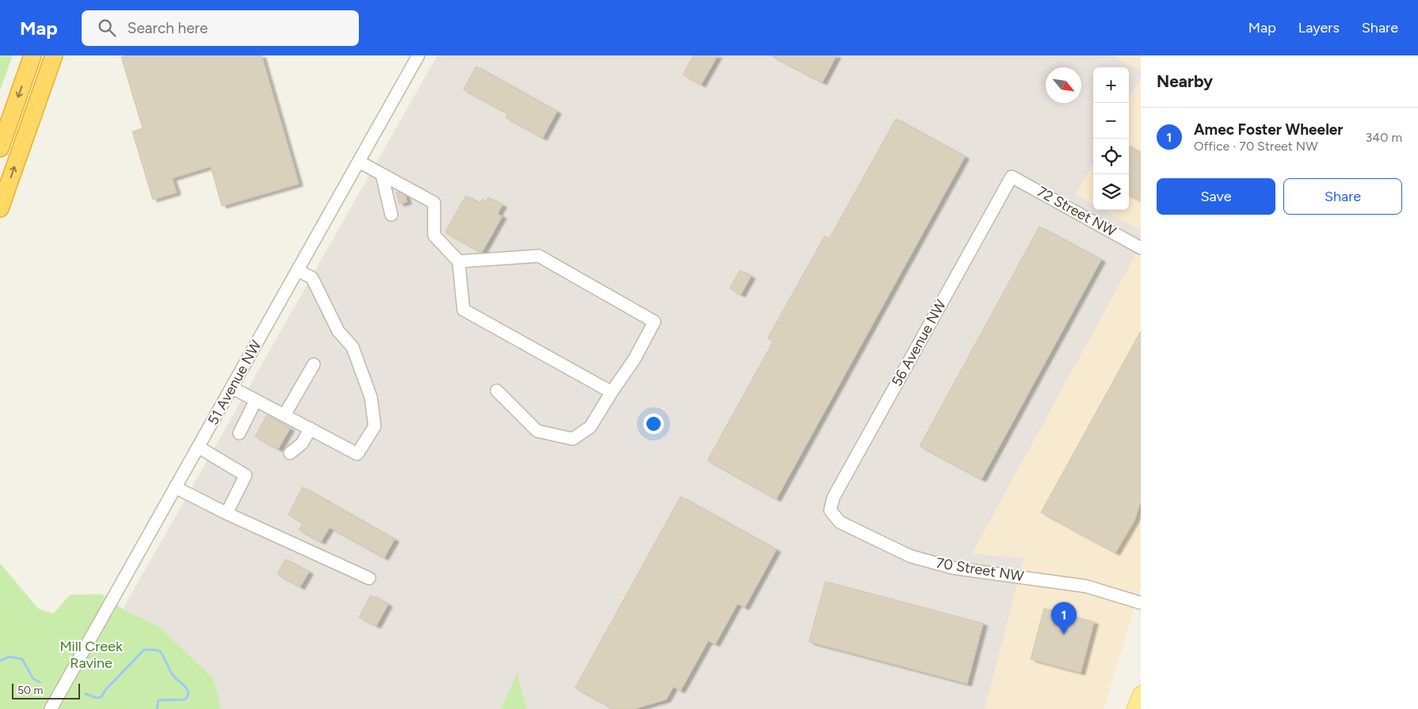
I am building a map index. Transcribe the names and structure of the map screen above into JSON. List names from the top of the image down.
{
  "streets": {
    "street": [
      "72 Street NW",
      "56 Avenue NW",
      "51 Avenue NW",
      "70 Street NW"
    ]
  },
  "crossings": [
    ["72 Street NW", "56 Avenue NW"],
    ["56 Avenue NW", "70 Street NW"]
  ],
  "parks": ["Mill Creek Ravine"],
  "scale_bar": "50 m",
  "north": "bottom right",
  "page": {
    "header": "Map",
    "search": "Search here",
    "nav": ["Map", "Layers", "Share"],
    "heading": "Nearby",
    "map_buttons": ["+", "−"],
    "list": [
      {
        "mark": "1",
        "name": "Amec Foster Wheeler",
        "note": "Office · 70 Street NW",
        "value": "340 m"
      }
    ],
    "buttons": ["Save", "Share"],
    "pins": "1",
    "scale": "50 m"
  }
}
